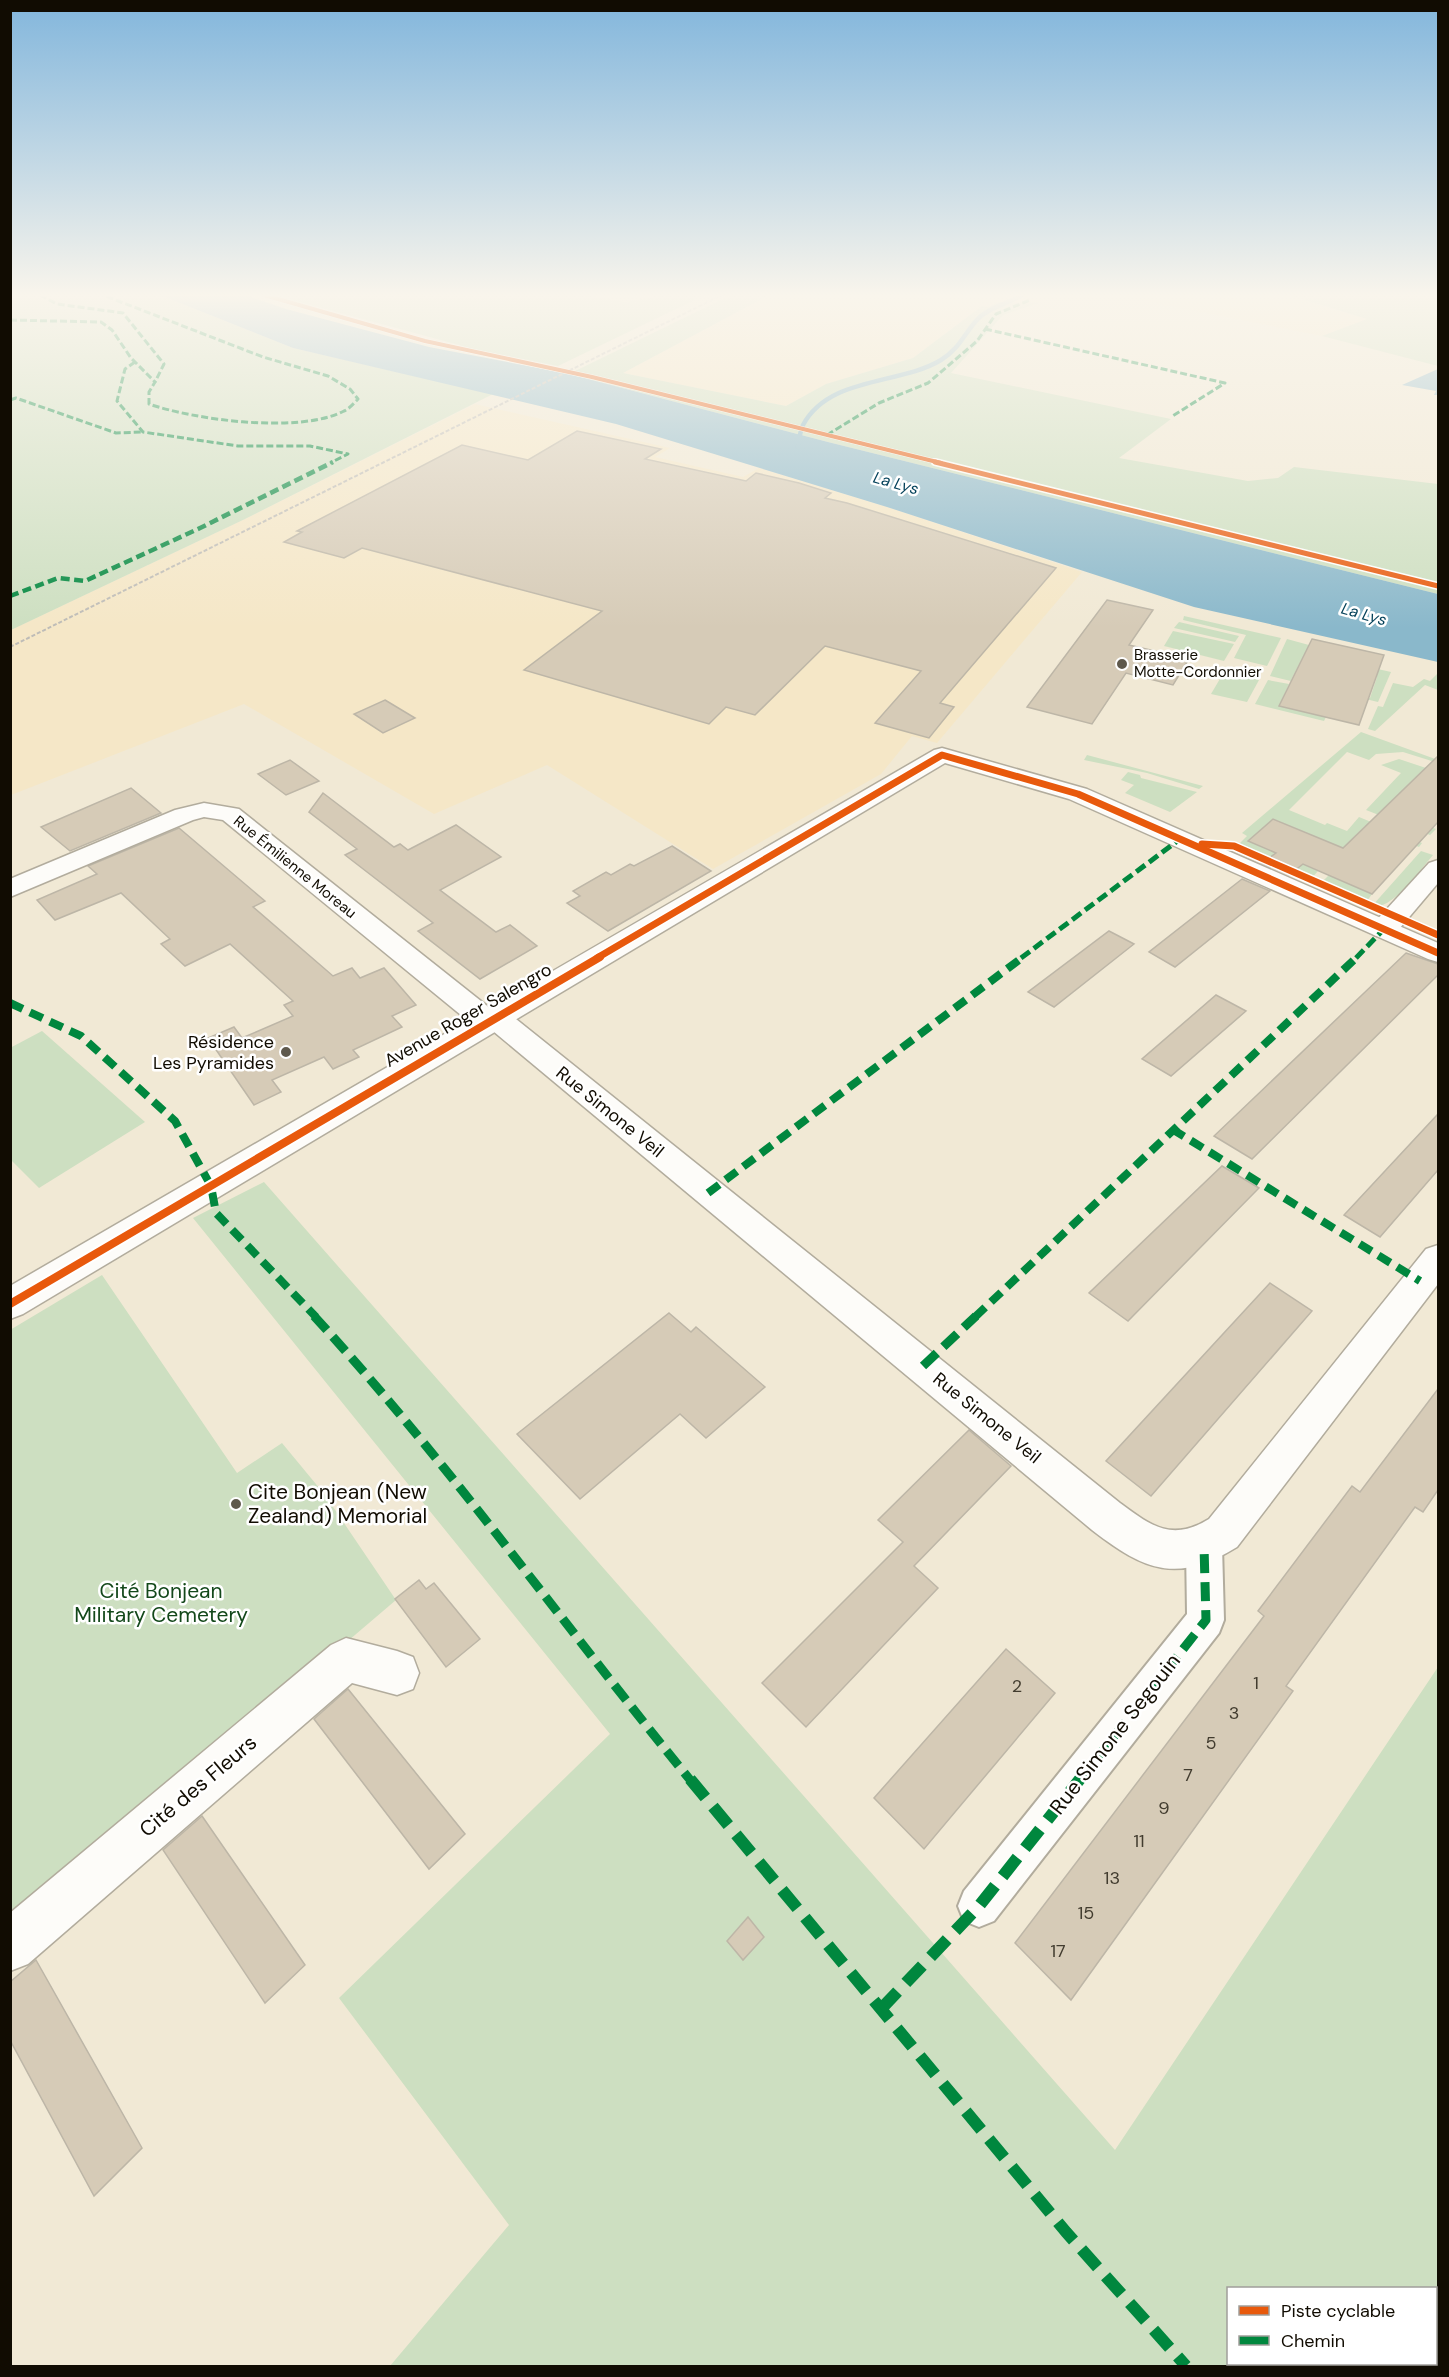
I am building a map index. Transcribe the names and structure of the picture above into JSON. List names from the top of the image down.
{
  "streets": {
    "street": [
      "Rue Émilienne Moreau",
      "Avenue Roger Salengro",
      "Rue Simone Veil",
      "Rue Simone Segouin",
      "Cité des Fleurs"
    ]
  },
  "crossings": [
    ["Rue Émilienne Moreau", "Avenue Roger Salengro"],
    ["Rue Émilienne Moreau", "Rue Simone Veil"],
    ["Avenue Roger Salengro", "Rue Simone Veil"],
    ["Rue Simone Veil", "Rue Simone Segouin"]
  ],
  "water": ["La Lys"],
  "parks": ["Cité Bonjean Military Cemetery"],
  "places": ["Brasserie Motte-Cordonnier", "Résidence Les Pyramides", "Cite Bonjean (New Zealand) Memorial"],
  "house_numbers": [
    "1",
    "2",
    "3",
    "5",
    "7",
    "9",
    "11",
    "13",
    "15",
    "17"
  ],
  "legend": ["Piste cyclable", "Chemin"]
}
